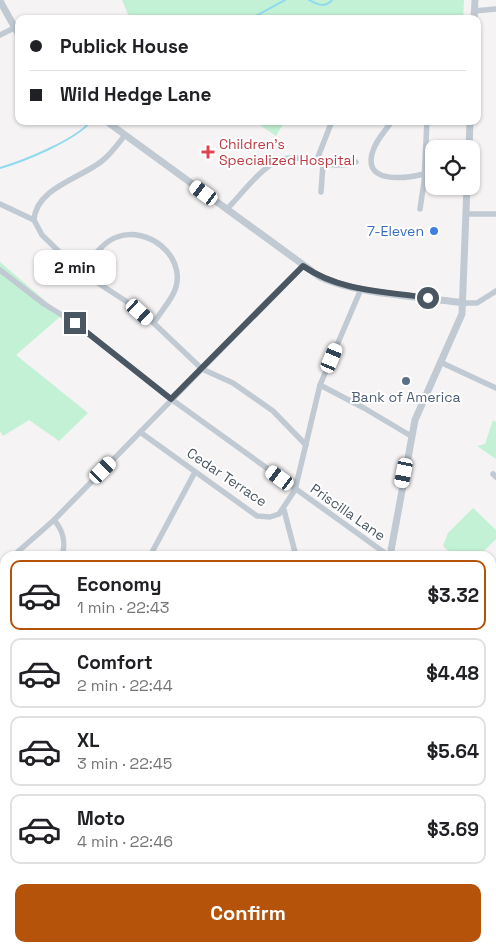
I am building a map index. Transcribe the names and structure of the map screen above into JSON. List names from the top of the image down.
{
  "streets": {
    "street": ["Cedar Terrace", "Priscilla Lane"]
  },
  "crossings": [
    ["Cedar Terrace", "Priscilla Lane"]
  ],
  "places": {
    "health": ["Children's Specialized Hospital"],
    "other": ["7-Eleven", "Bank of America"]
  },
  "page": {
    "banner": ["Publick House", "Wild Hedge Lane"],
    "bubble": "2 min",
    "list": [
      {
        "name": "Economy",
        "note": "1 min · 22:43",
        "value": "$3.32"
      },
      {
        "name": "Comfort",
        "note": "2 min · 22:44",
        "value": "$4.48"
      },
      {
        "name": "XL",
        "note": "3 min · 22:45",
        "value": "$5.64"
      },
      {
        "name": "Moto",
        "note": "4 min · 22:46",
        "value": "$3.69"
      }
    ],
    "buttons": "Confirm"
  }
}
